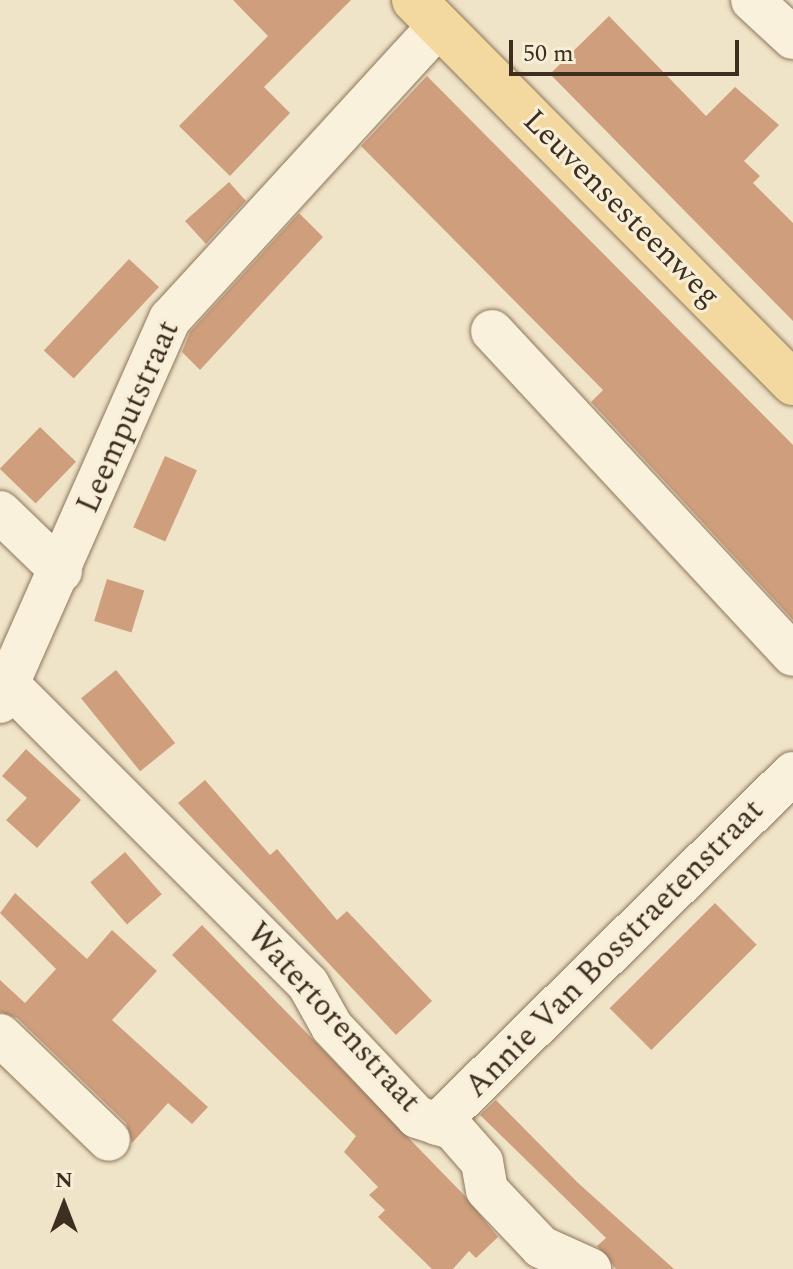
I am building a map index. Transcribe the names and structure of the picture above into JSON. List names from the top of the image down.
{
  "streets": {
    "main road": ["Leuvensesteenweg"],
    "street": ["Leemputstraat", "Annie Van Bosstraetenstraat", "Watertorenstraat"]
  },
  "crossings": [
    ["Leuvensesteenweg", "Leemputstraat"],
    ["Leemputstraat", "Watertorenstraat"],
    ["Annie Van Bosstraetenstraat", "Watertorenstraat"]
  ],
  "scale_bar": "50 m",
  "north": "top"
}
